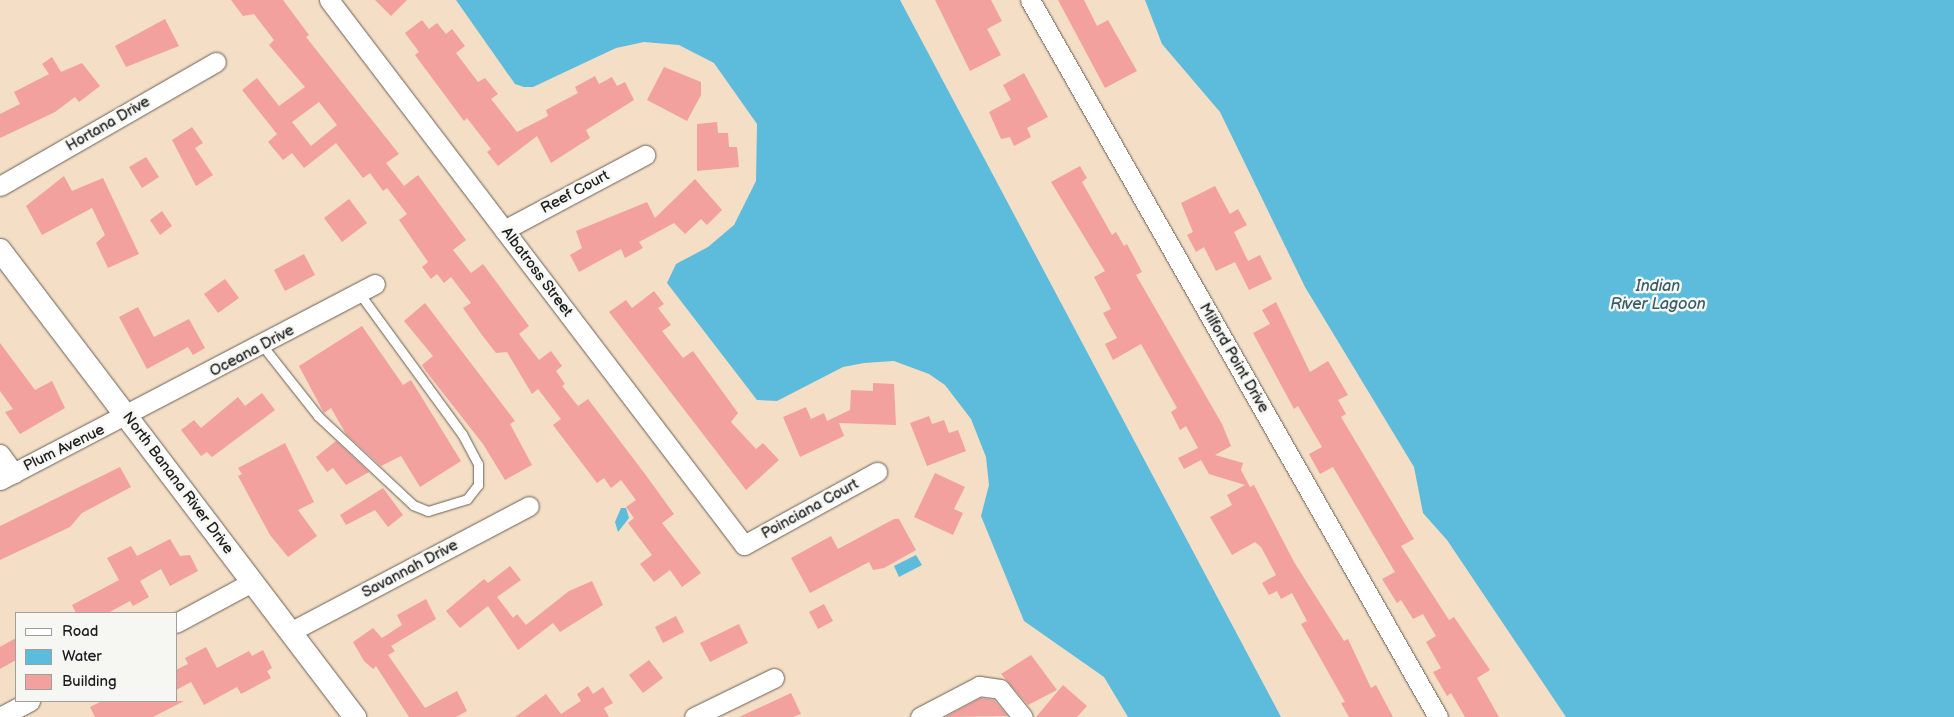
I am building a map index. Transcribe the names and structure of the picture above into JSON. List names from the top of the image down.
{
  "streets": {
    "street": [
      "Hortana Drive",
      "Reef Court",
      "Albatross Street",
      "Oceana Drive",
      "Milford Point Drive",
      "Plum Avenue",
      "North Banana River Drive",
      "Poinciana Court",
      "Savannah Drive"
    ]
  },
  "crossings": [
    ["Reef Court", "Albatross Street"],
    ["Albatross Street", "Poinciana Court"],
    ["Oceana Drive", "Plum Avenue"],
    ["Oceana Drive", "North Banana River Drive"],
    ["Plum Avenue", "North Banana River Drive"],
    ["North Banana River Drive", "Savannah Drive"]
  ],
  "water": ["Indian River Lagoon"],
  "legend": ["Road", "Water", "Building"]
}
